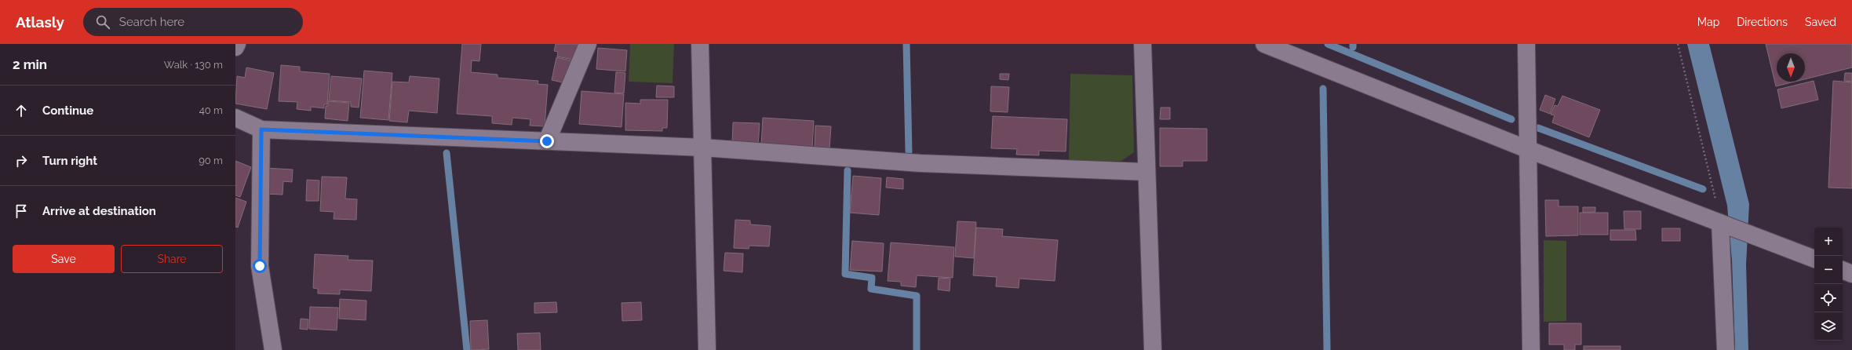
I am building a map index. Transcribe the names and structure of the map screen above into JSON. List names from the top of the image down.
{
  "north": "bottom",
  "page": {
    "header": "Atlasly",
    "search": "Search here",
    "nav": ["Map", "Directions", "Saved"],
    "heading": ["2 min", "Walk · 130 m"],
    "list": [
      ["Continue", "40 m"],
      ["Turn right", "90 m"],
      "Arrive at destination"
    ],
    "map_buttons": ["+", "−"],
    "buttons": ["Save", "Share"]
  }
}
